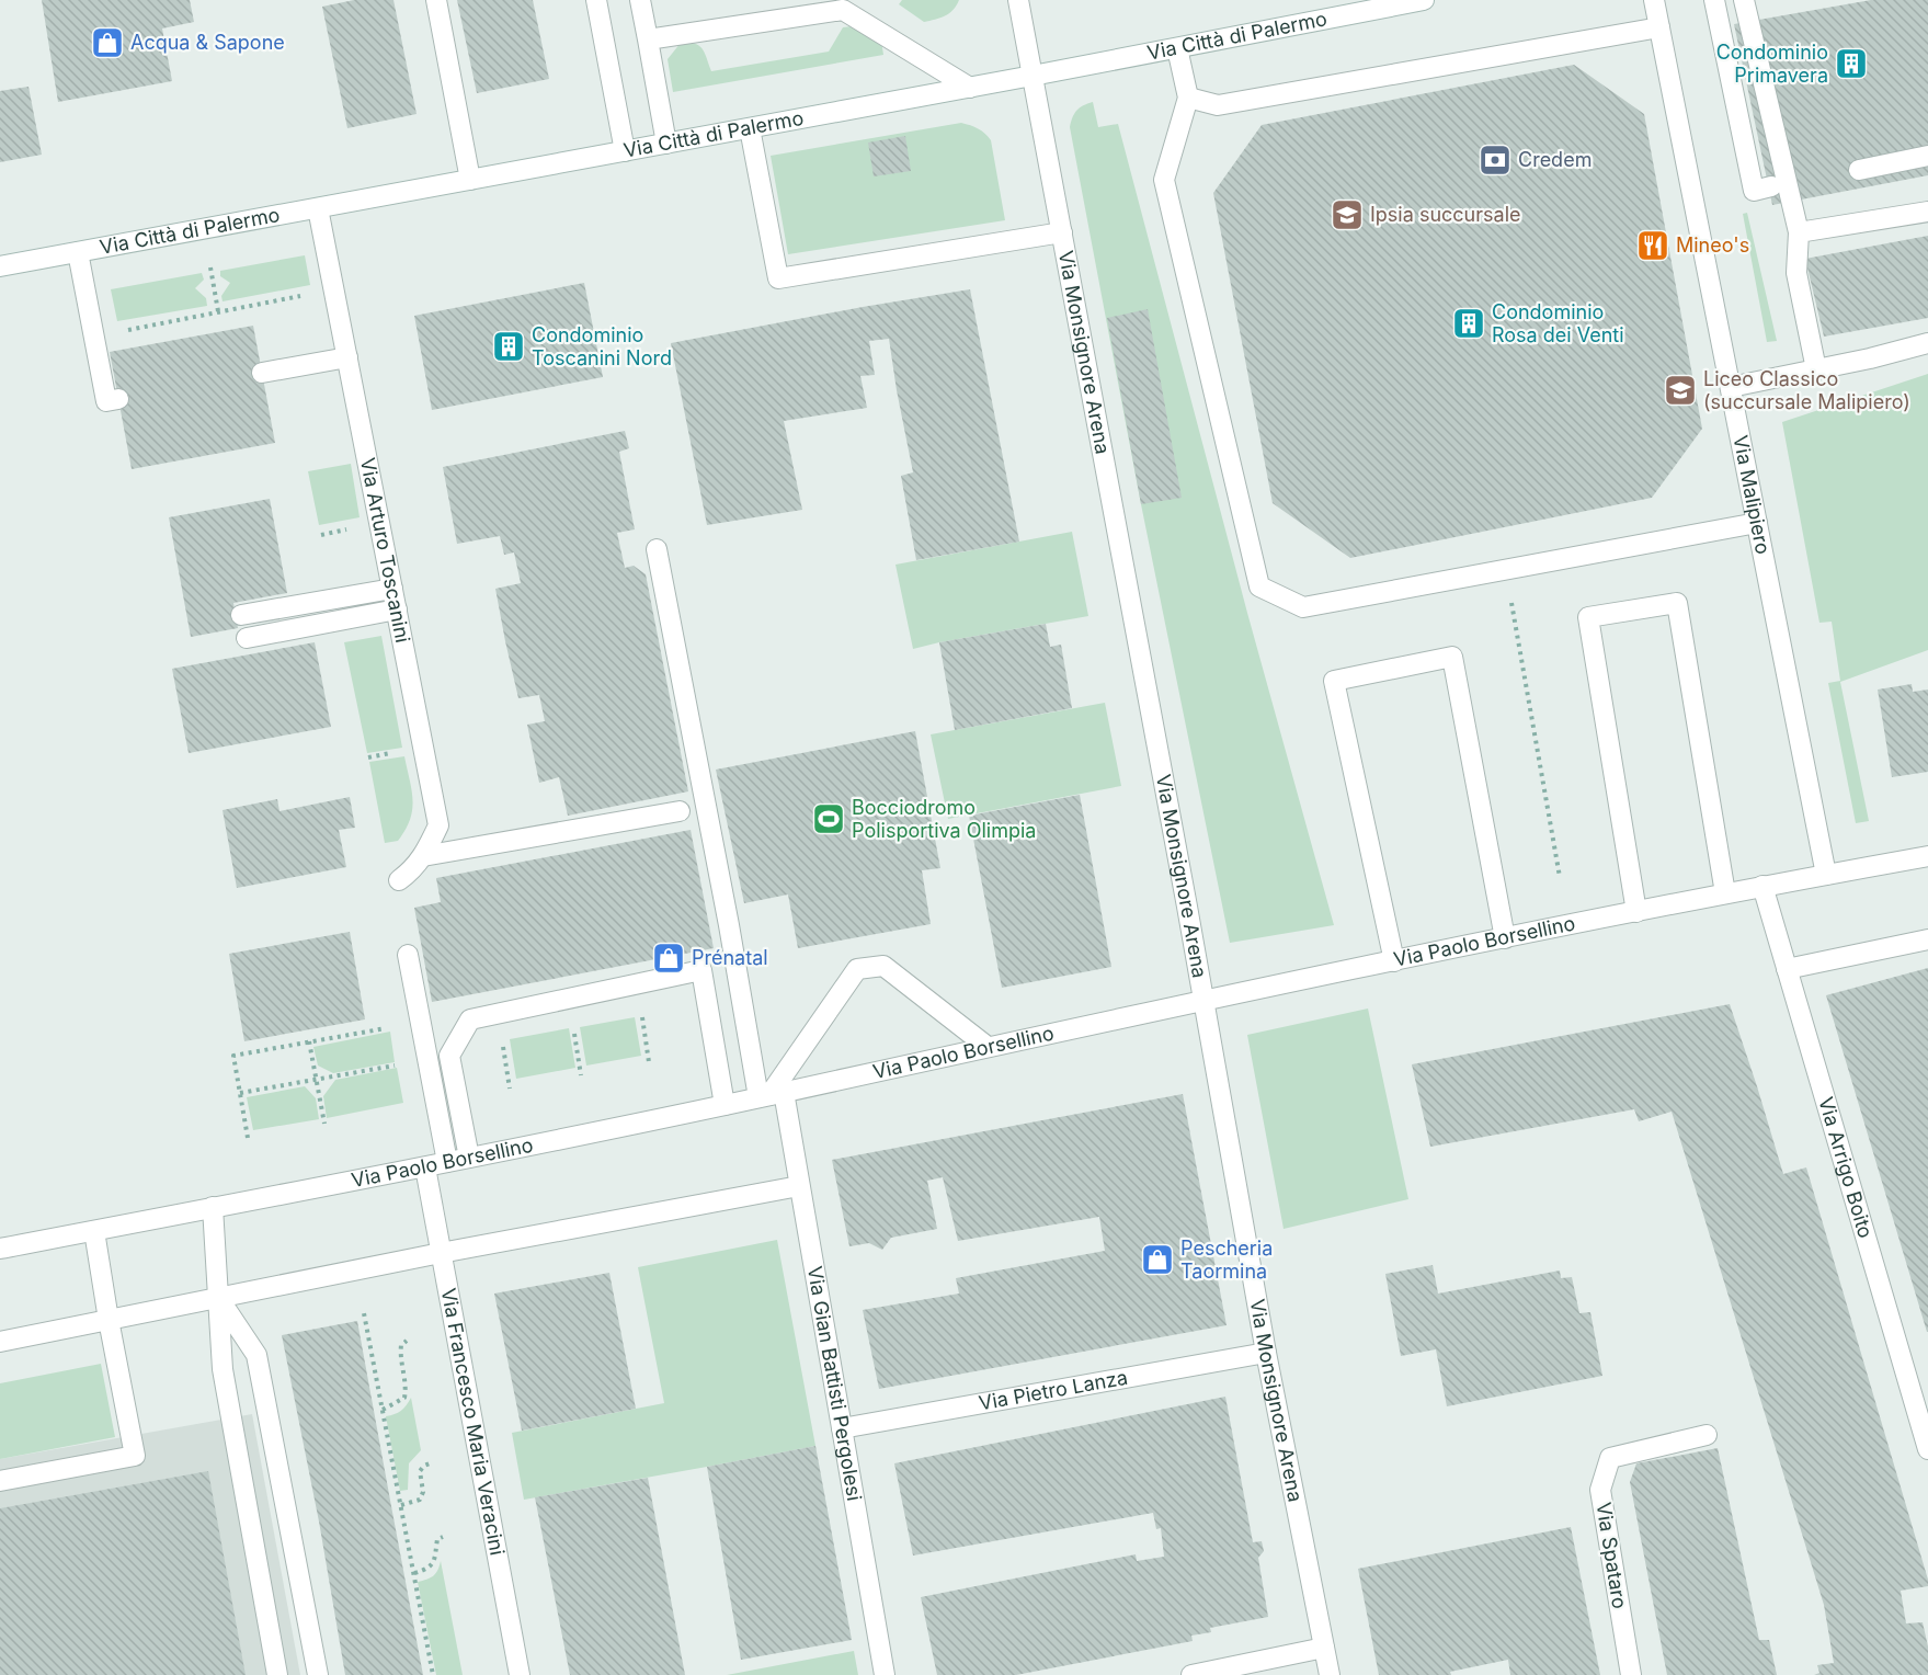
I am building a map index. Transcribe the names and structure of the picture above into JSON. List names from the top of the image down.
{
  "streets": {
    "street": [
      "Via Città di Palermo",
      "Via Monsignore Arena",
      "Via Malipiero",
      "Via Arturo Toscanini",
      "Via Paolo Borsellino",
      "Via Arrigo Boito",
      "Via Gian Battisti Pergolesi",
      "Via Pietro Lanza",
      "Via Francesco Maria Veracini",
      "Via Spataro"
    ]
  },
  "crossings": [
    ["Via Città di Palermo", "Via Monsignore Arena"],
    ["Via Città di Palermo", "Via Arturo Toscanini"],
    ["Via Monsignore Arena", "Via Paolo Borsellino"],
    ["Via Monsignore Arena", "Via Pietro Lanza"],
    ["Via Malipiero", "Via Paolo Borsellino"],
    ["Via Paolo Borsellino", "Via Arrigo Boito"],
    ["Via Paolo Borsellino", "Via Gian Battisti Pergolesi"],
    ["Via Paolo Borsellino", "Via Francesco Maria Veracini"],
    ["Via Gian Battisti Pergolesi", "Via Pietro Lanza"]
  ],
  "places": {
    "shop": ["Acqua & Sapone", "Prénatal", "Pescheria Taormina"],
    "building": ["Condominio Primavera", "Condominio Rosa dei Venti", "Condominio Toscanini Nord"],
    "bank": ["Credem"],
    "school or university": ["Ipsia succursale", "Liceo Classico (succursale Malipiero)"],
    "restaurant": ["Mineo's"],
    "sports": ["Bocciodromo Polisportiva Olimpia"]
  }
}
